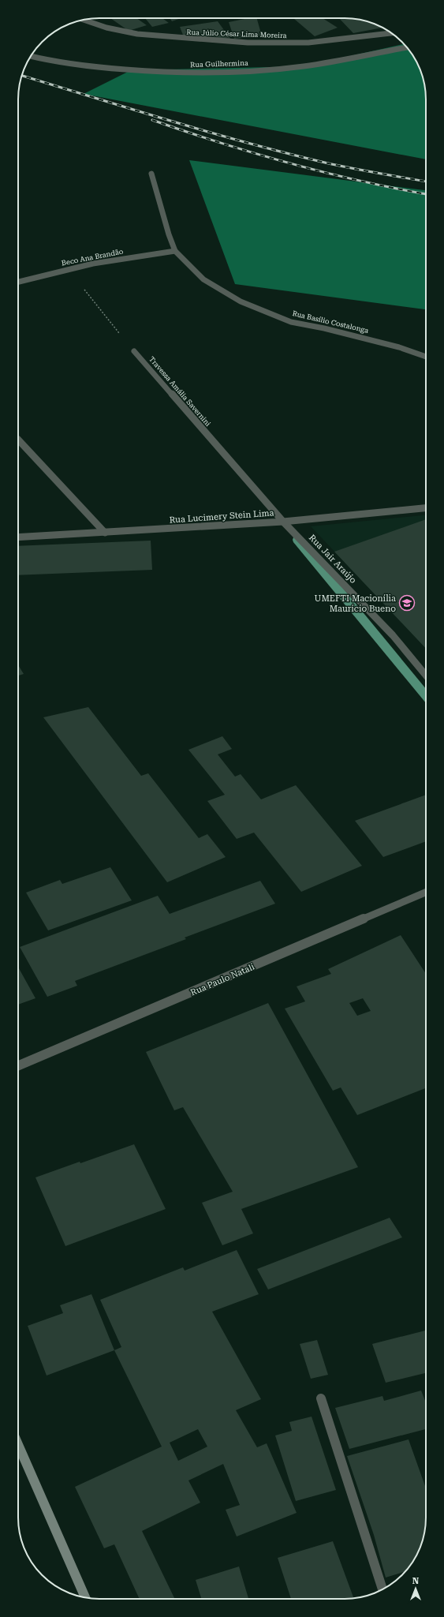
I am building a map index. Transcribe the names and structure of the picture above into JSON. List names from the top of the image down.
{
  "streets": {
    "street": [
      "Rua Júlio César Lima Moreira",
      "Rua Guilhermina",
      "Beco Ana Brandão",
      "Rua Basílio Costalonga",
      "Travessa Amália Savernini",
      "Rua Lucimery Stein Lima",
      "Rua Jair Araújo",
      "Rua Paulo Natali"
    ]
  },
  "crossings": [
    ["Beco Ana Brandão", "Rua Basílio Costalonga"],
    ["Travessa Amália Savernini", "Rua Lucimery Stein Lima"],
    ["Travessa Amália Savernini", "Rua Jair Araújo"],
    ["Rua Lucimery Stein Lima", "Rua Jair Araújo"]
  ],
  "places": {
    "school or university": ["UMEFTI Macionília Maurício Bueno"]
  },
  "north": "top"
}
